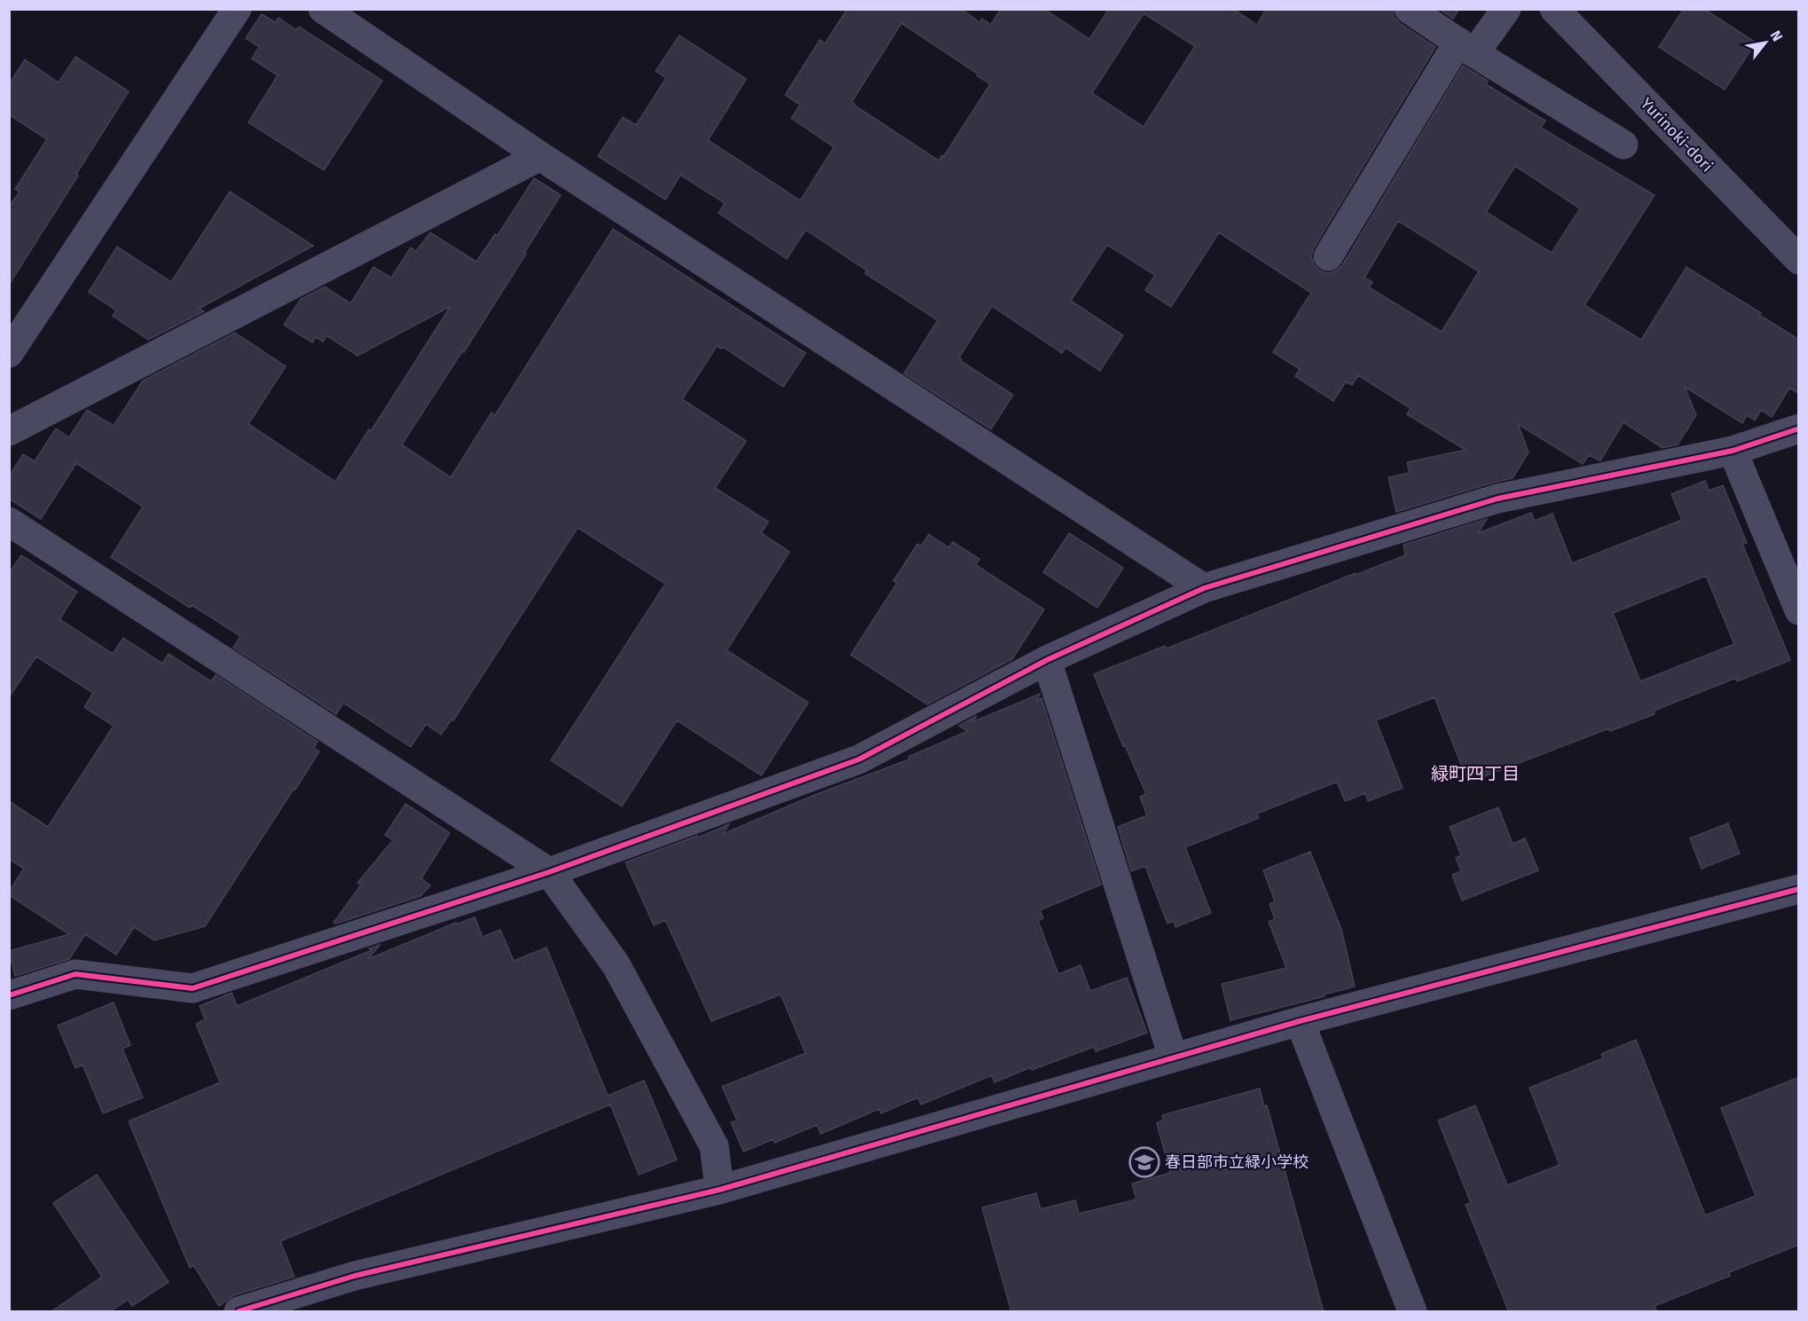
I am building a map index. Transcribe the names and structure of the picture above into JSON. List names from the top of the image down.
{
  "streets": {
    "street": ["Yurinoki-dori"]
  },
  "districts": ["緑町四丁目"],
  "places": {
    "school or university": ["春日部市立緑小学校"]
  },
  "north": "top right"
}
